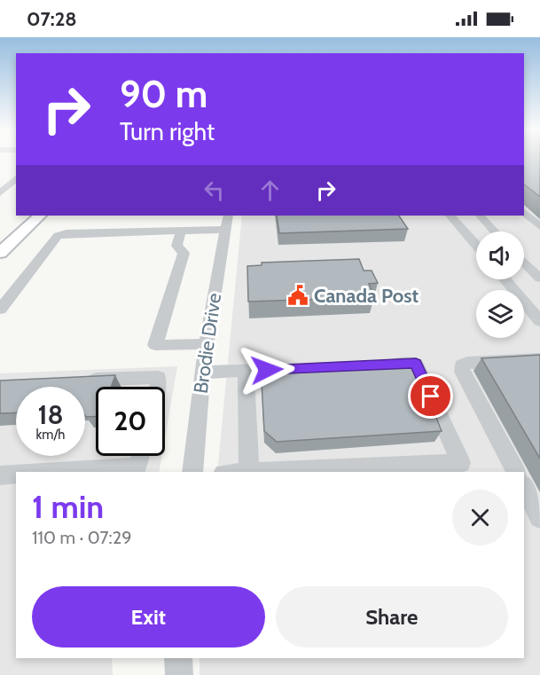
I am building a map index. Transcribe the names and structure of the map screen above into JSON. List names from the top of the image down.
{
  "streets": {
    "street": ["Brodie Drive"]
  },
  "places": {
    "public building": ["Canada Post"]
  },
  "page": {
    "status": "07:28",
    "turn": ["90 m", "Turn right"],
    "speed": "18 km/h",
    "limit": "20",
    "heading": ["1 min", "110 m · 07:29"],
    "buttons": ["Exit", "Share"]
  }
}
